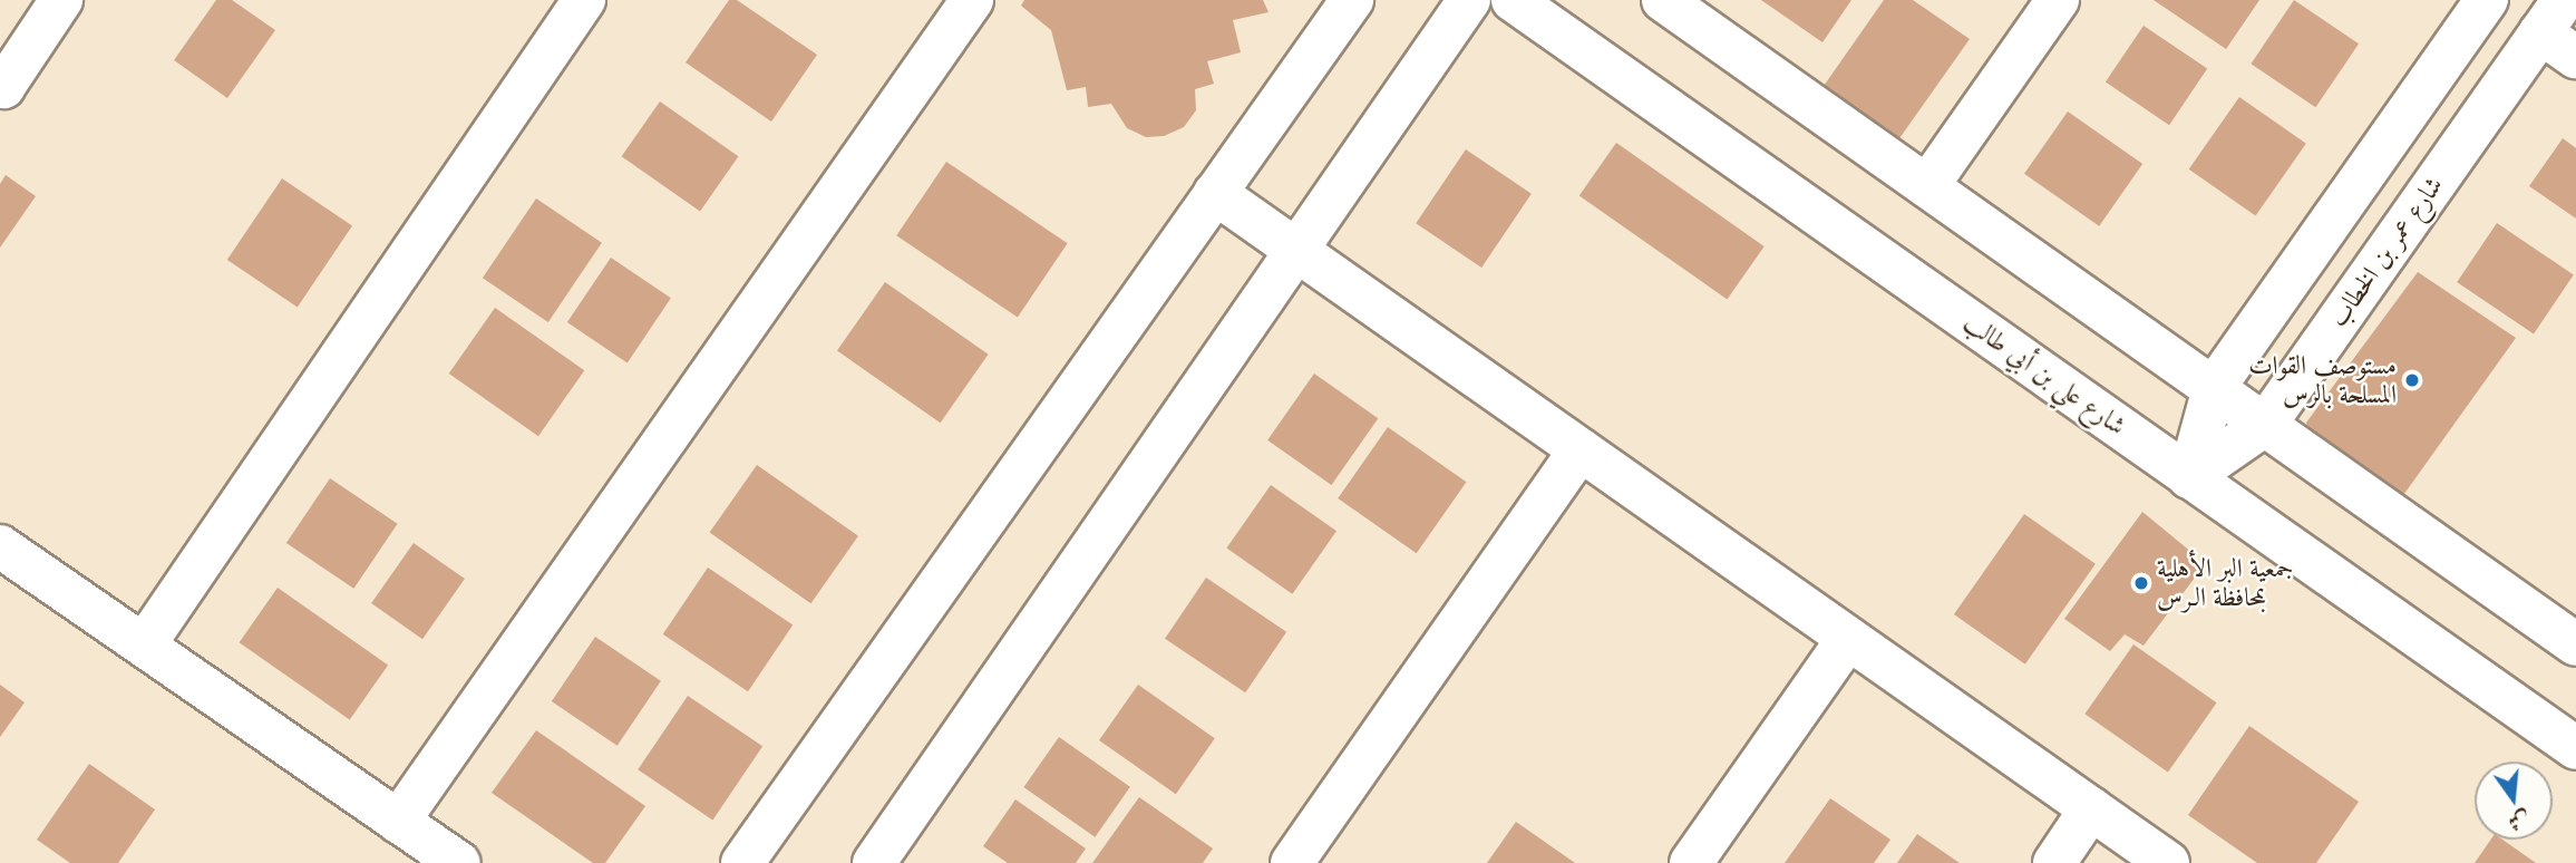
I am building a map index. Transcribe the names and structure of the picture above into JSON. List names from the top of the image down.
{
  "streets": {
    "street": ["شارع عمر بن الخطاب", "شارع علي بن أبي طالب"]
  },
  "crossings": [
    ["شارع عمر بن الخطاب", "شارع علي بن أبي طالب"]
  ],
  "places": ["مستوصف القوات المسلحة بالرس", "جمعية البر الأهلية بمحافظة الـرس"],
  "north": "bottom"
}
